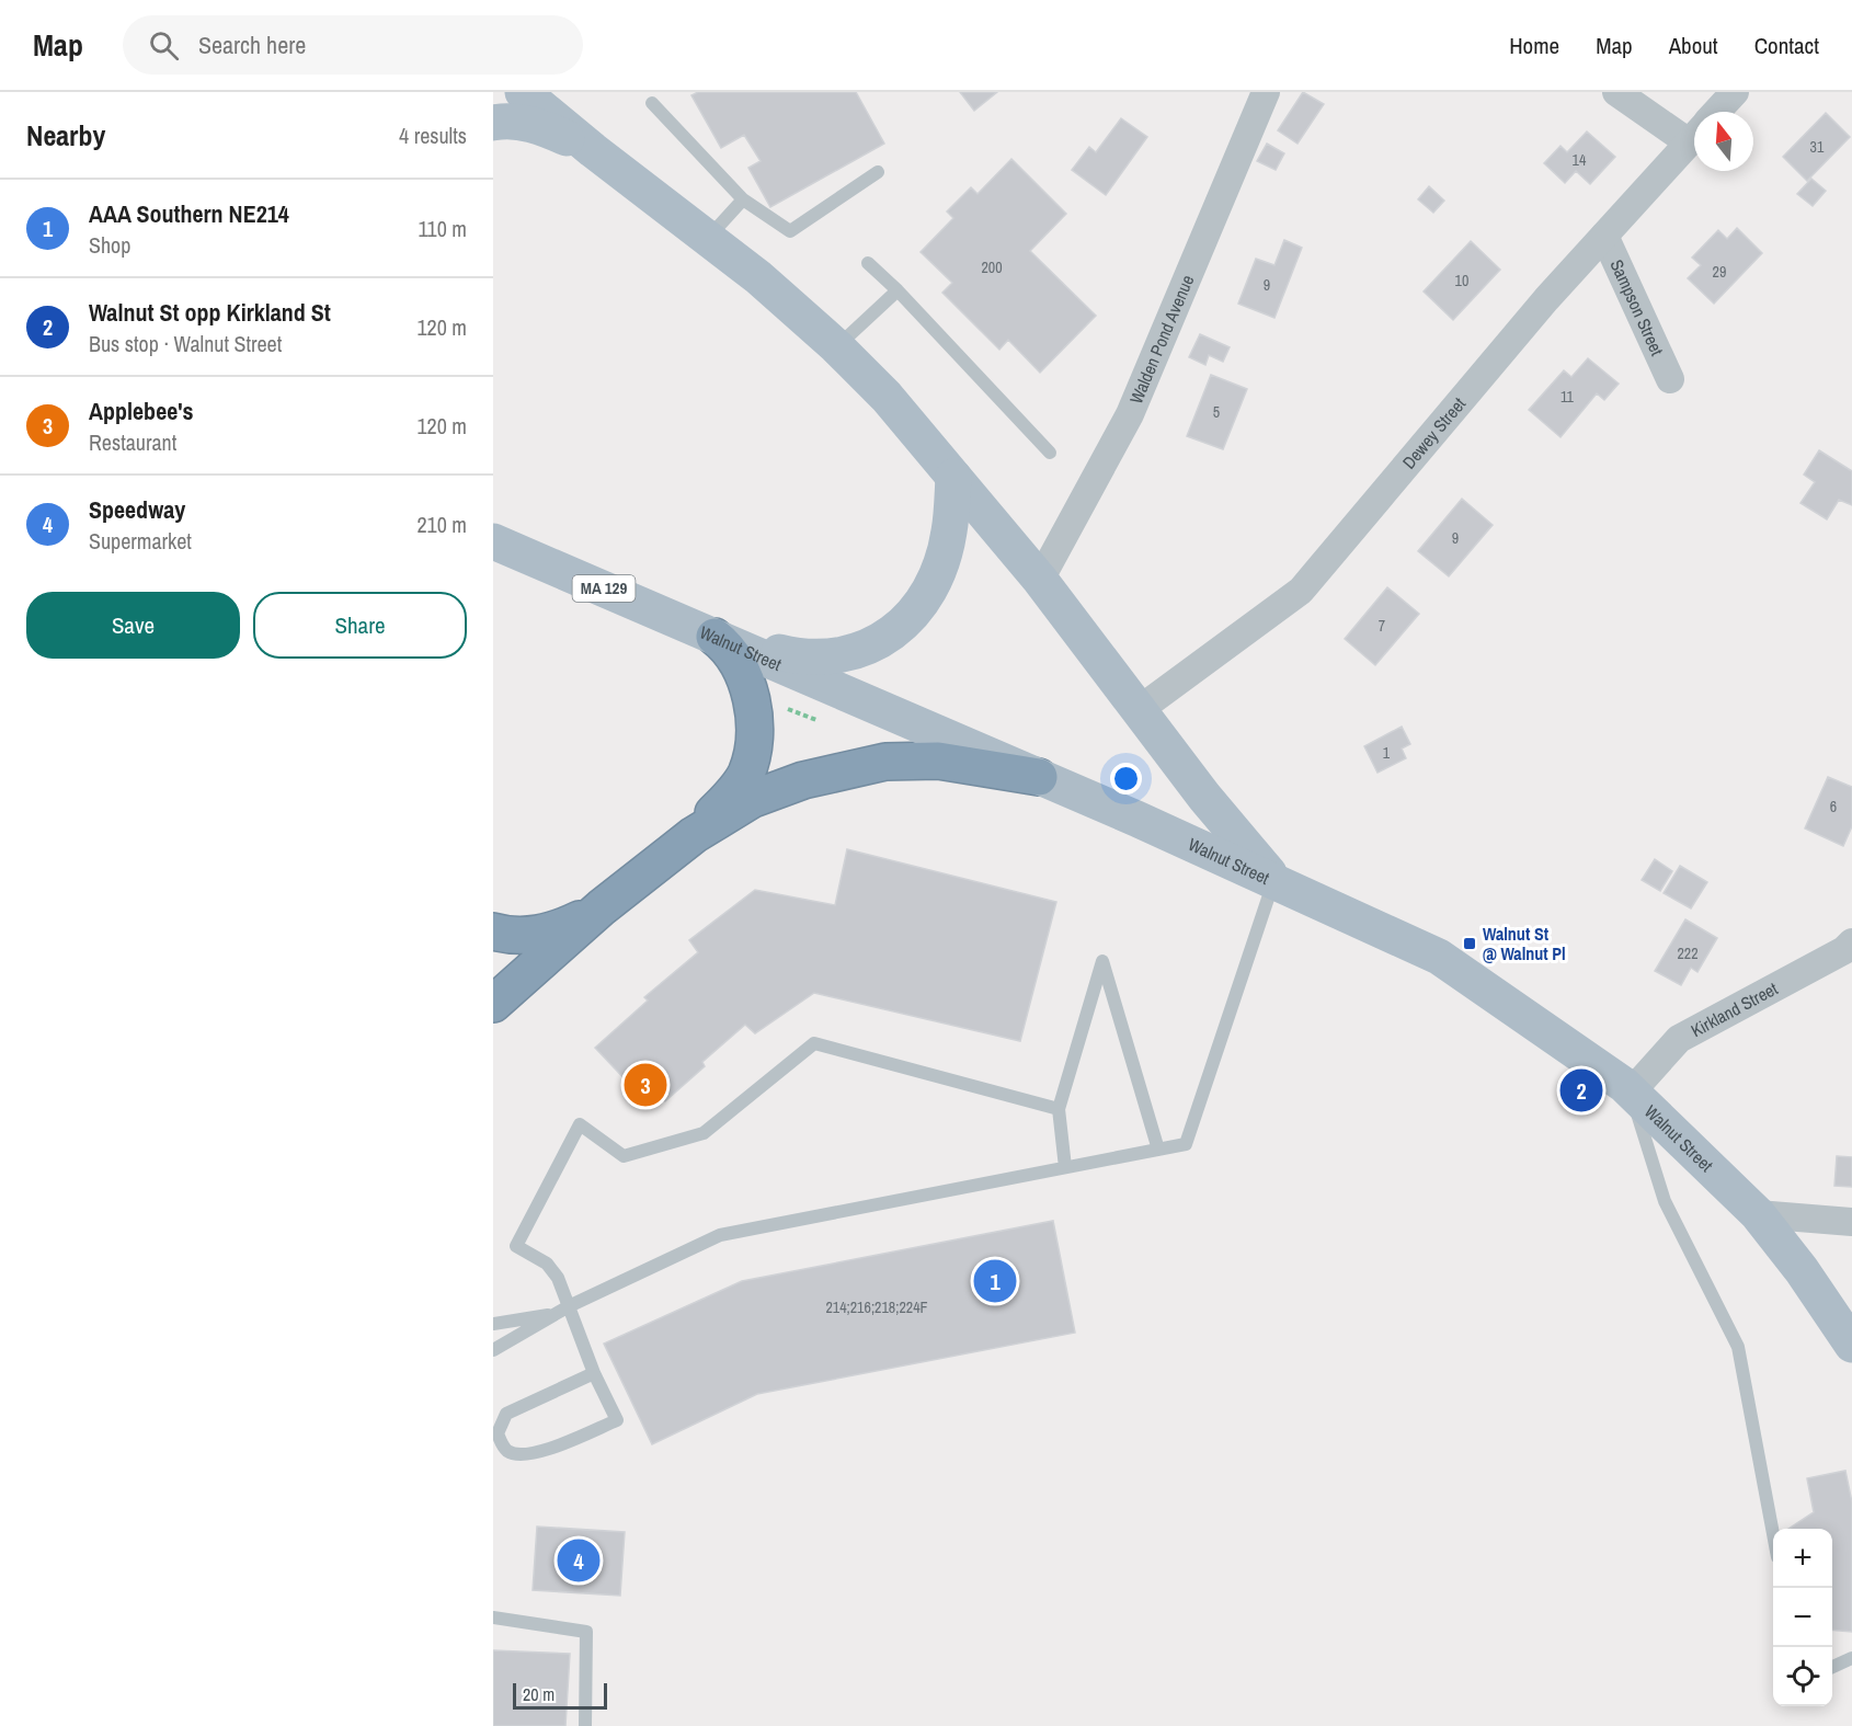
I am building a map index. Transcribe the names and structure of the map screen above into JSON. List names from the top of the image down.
{
  "streets": {
    "highway": ["MA 129"],
    "main road": ["Walnut Street"],
    "street": [
      "Sampson Street",
      "Walden Pond Avenue",
      "Dewey Street",
      "Kirkland Street"
    ]
  },
  "crossings": [
    ["Sampson Street", "Dewey Street"],
    ["MA 129", "Walnut Street"],
    ["Walnut Street", "Kirkland Street"]
  ],
  "places": {
    "transit": ["Walnut St @ Walnut Pl"]
  },
  "house_numbers": [
    "31",
    "14",
    "200",
    "29",
    "10",
    "9",
    "11",
    "5",
    "9",
    "7",
    "1",
    "6",
    "222",
    "214;216;218;224F"
  ],
  "scale_bar": "20 m",
  "north": "top",
  "page": {
    "header": "Map",
    "search": "Search here",
    "nav": [
      "Home",
      "Map",
      "About",
      "Contact"
    ],
    "heading": ["Nearby", "4 results"],
    "list": [
      {
        "mark": "1",
        "name": "AAA Southern NE214",
        "note": "Shop",
        "value": "110 m"
      },
      {
        "mark": "2",
        "name": "Walnut St opp Kirkland St",
        "note": "Bus stop · Walnut Street",
        "value": "120 m"
      },
      {
        "mark": "3",
        "name": "Applebee's",
        "note": "Restaurant",
        "value": "120 m"
      },
      {
        "mark": "4",
        "name": "Speedway",
        "note": "Supermarket",
        "value": "210 m"
      }
    ],
    "buttons": ["Save", "Share"],
    "pins": [
      "3",
      "2",
      "1",
      "4"
    ],
    "map_buttons": ["+", "−"],
    "scale": "20 m"
  }
}
